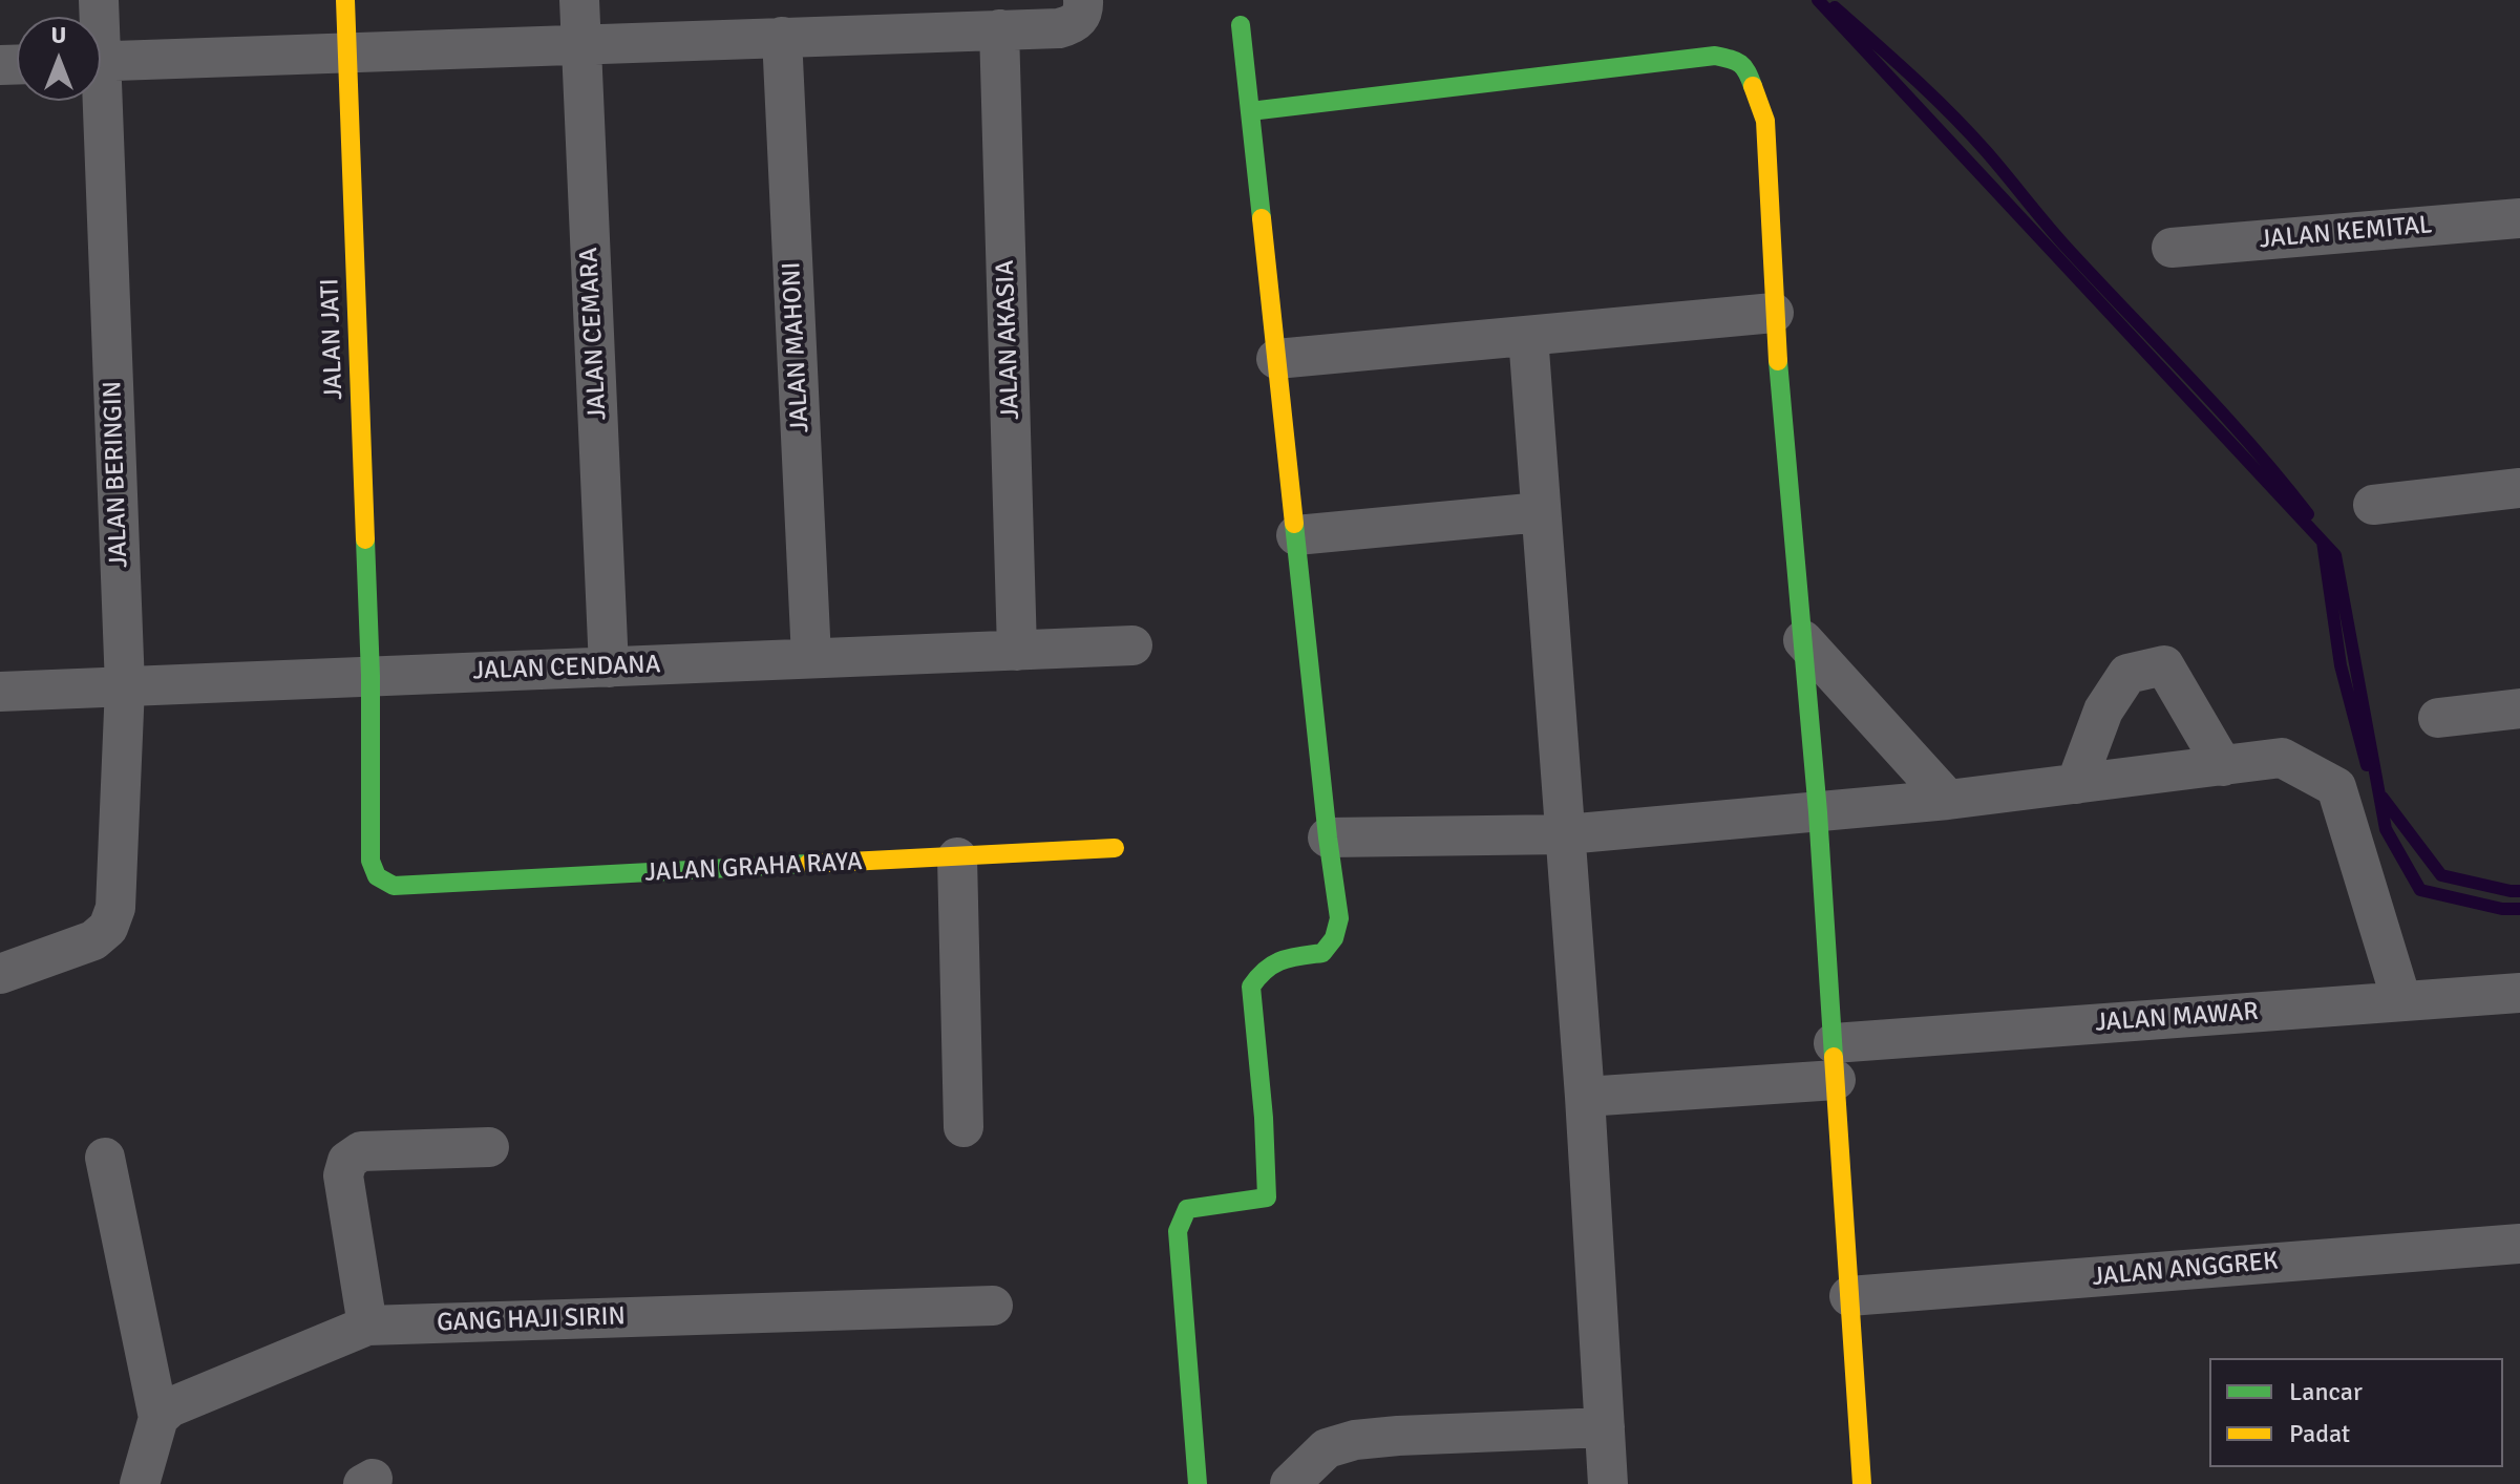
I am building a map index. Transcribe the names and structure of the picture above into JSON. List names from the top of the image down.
{
  "streets": {
    "street": [
      "JALAN KEMITAL",
      "JALAN CEMARA",
      "JALAN JATI",
      "JALAN AKASIA",
      "JALAN MAHONI",
      "JALAN BERINGIN",
      "JALAN CENDANA",
      "JALAN GRAHA RAYA",
      "JALAN MAWAR",
      "JALAN ANGGREK",
      "GANG HAJI SIRIN"
    ]
  },
  "crossings": [
    ["JALAN CEMARA", "JALAN CENDANA"],
    ["JALAN JATI", "JALAN CENDANA"],
    ["JALAN JATI", "JALAN GRAHA RAYA"],
    ["JALAN AKASIA", "JALAN CENDANA"],
    ["JALAN MAHONI", "JALAN CENDANA"],
    ["JALAN BERINGIN", "JALAN CENDANA"]
  ],
  "legend": ["Lancar", "Padat"],
  "north": "top"
}
